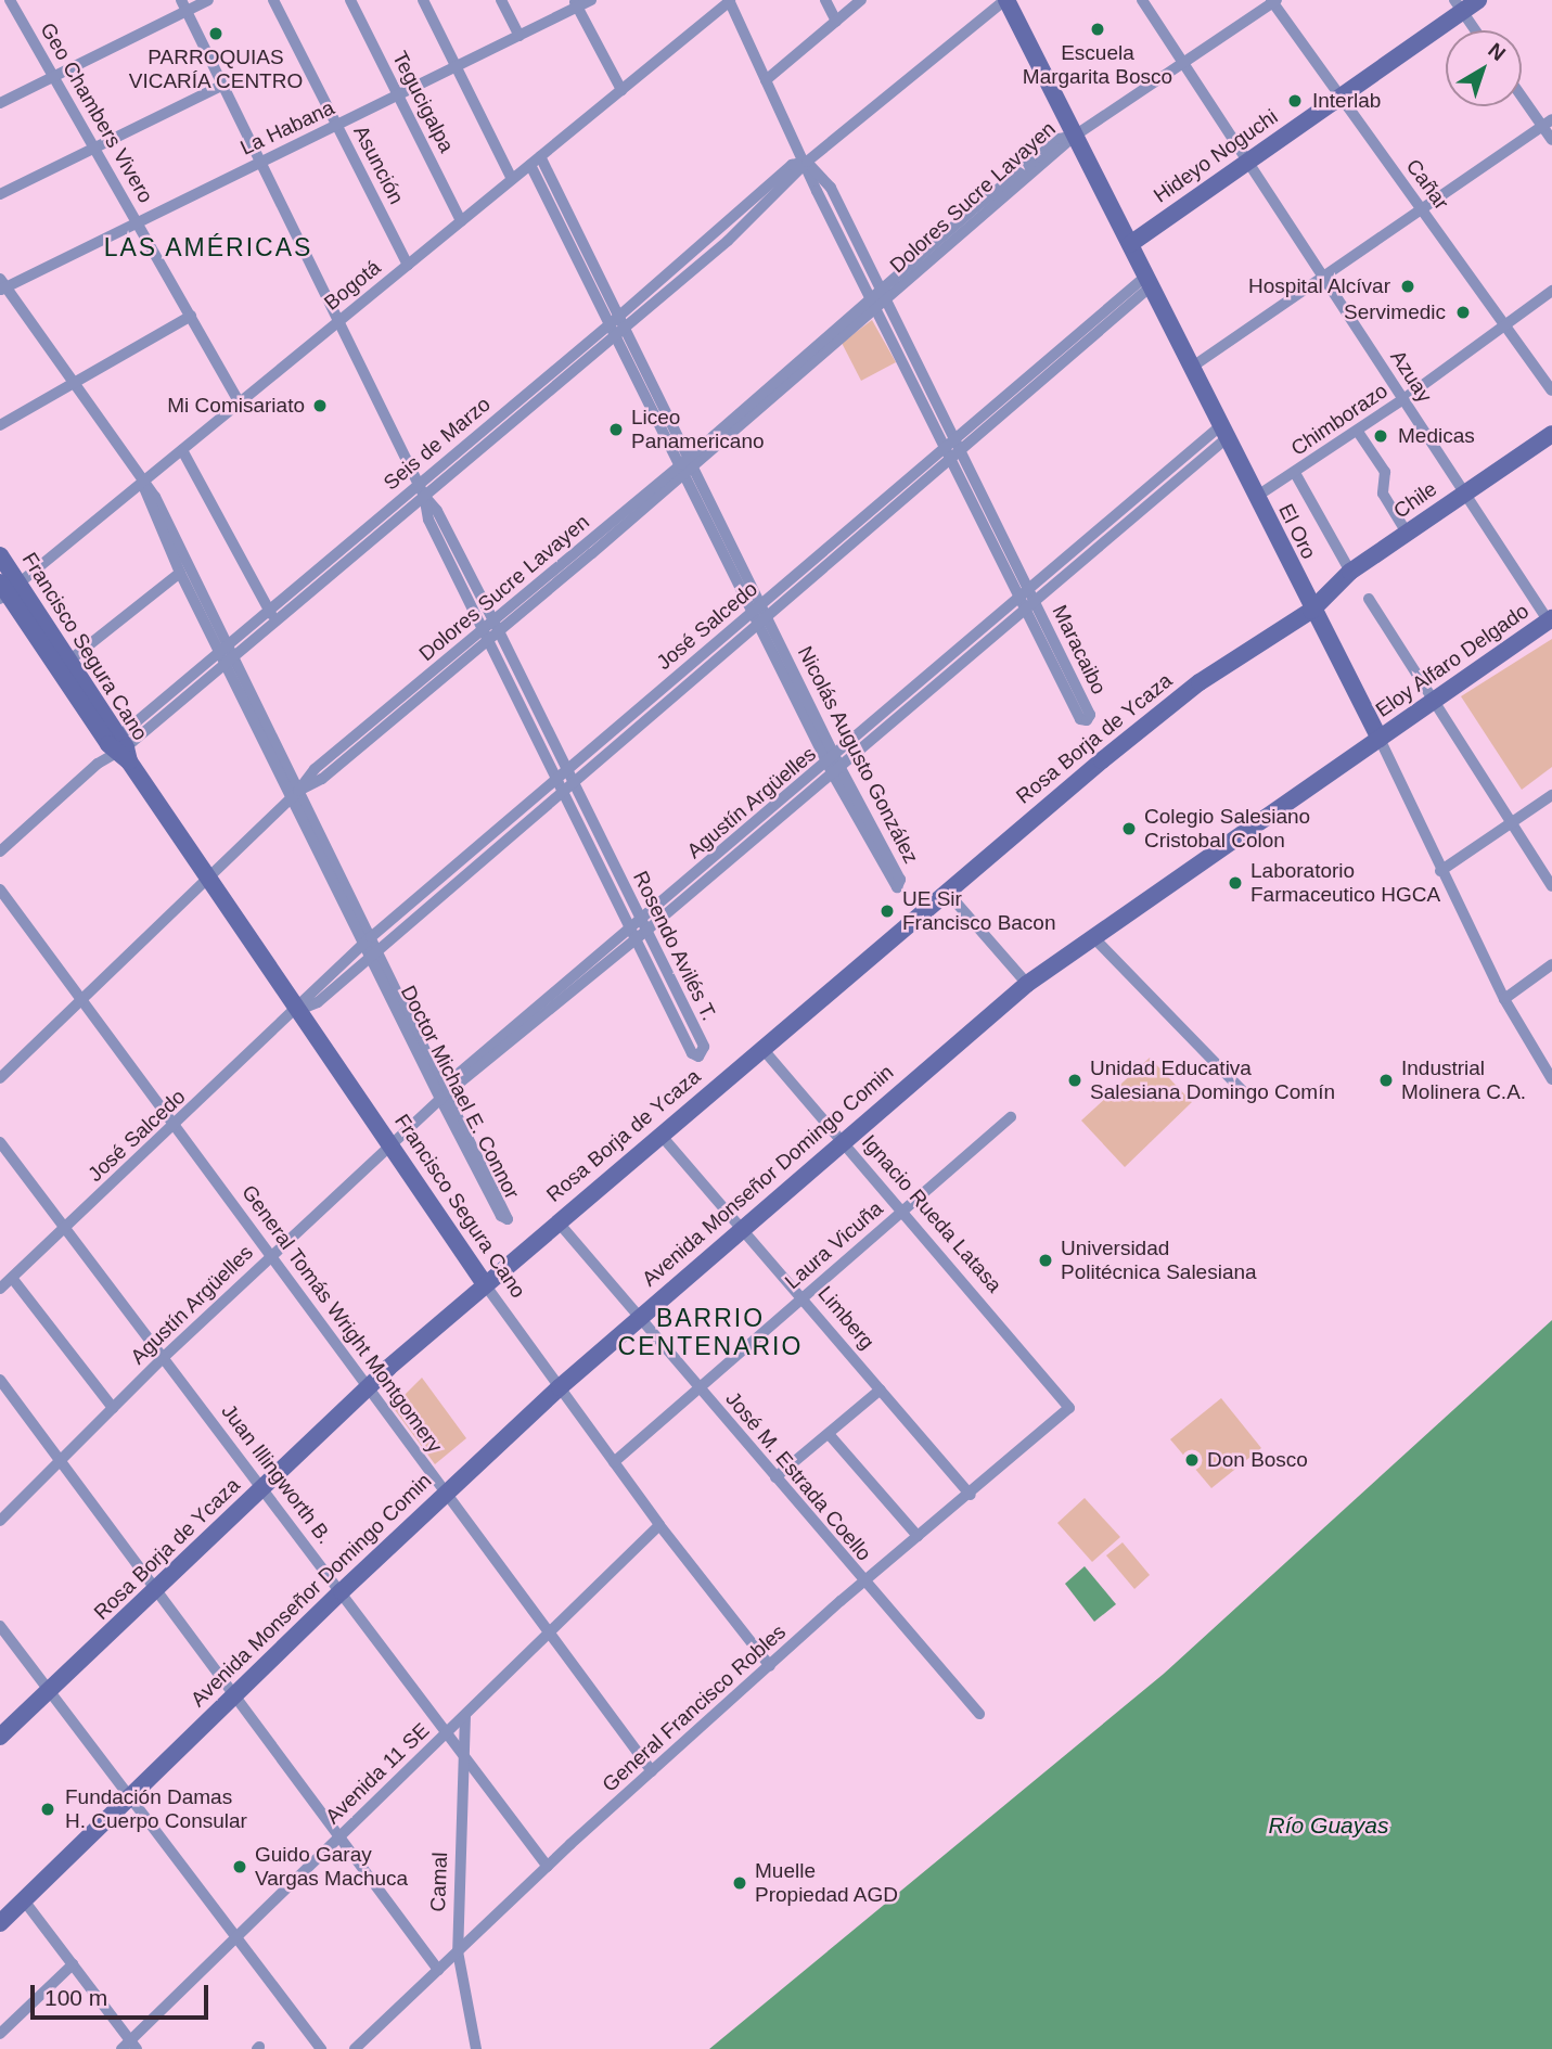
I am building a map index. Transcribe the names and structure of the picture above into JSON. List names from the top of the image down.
{
  "streets": {
    "main road": [
      "Hideyo Noguchi",
      "Chile",
      "El Oro",
      "Francisco Segura Cano",
      "Eloy Alfaro Delgado",
      "Rosa Borja de Ycaza",
      "Avenida Monseñor Domingo Comin"
    ],
    "street": [
      "Tegucigalpa",
      "Geo Chambers Vivero",
      "La Habana",
      "Asunción",
      "Cañar",
      "Dolores Sucre Lavayen",
      "Bogotá",
      "Azuay",
      "Chimborazo",
      "Seis de Marzo",
      "José Salcedo",
      "Maracaibo",
      "Nicolás Augusto González",
      "Agustín Argüelles",
      "Rosendo Avilés T.",
      "Doctor Michael E. Connor",
      "Ignacio Rueda Latasa",
      "Laura Vicuña",
      "Limberg",
      "General Tomás Wright Montgomery",
      "Juan Illingworth B.",
      "José M. Estrada Coello",
      "General Francisco Robles",
      "Avenida 11 SE",
      "Camal"
    ]
  },
  "crossings": [
    ["Tegucigalpa", "La Habana"],
    ["Tegucigalpa", "Bogotá"],
    ["Geo Chambers Vivero", "La Habana"],
    ["Geo Chambers Vivero", "Bogotá"],
    ["La Habana", "Asunción"],
    ["La Habana", "Rosendo Avilés T."],
    ["La Habana", "Doctor Michael E. Connor"],
    ["Hideyo Noguchi", "Cañar"],
    ["Hideyo Noguchi", "Azuay"],
    ["Hideyo Noguchi", "El Oro"],
    ["Asunción", "Bogotá"],
    ["Cañar", "Dolores Sucre Lavayen"],
    ["Cañar", "Chimborazo"],
    ["Dolores Sucre Lavayen", "Azuay"],
    ["Dolores Sucre Lavayen", "El Oro"],
    ["Dolores Sucre Lavayen", "Francisco Segura Cano"],
    ["Dolores Sucre Lavayen", "Maracaibo"],
    ["Dolores Sucre Lavayen", "Nicolás Augusto González"],
    ["Dolores Sucre Lavayen", "Rosendo Avilés T."],
    ["Dolores Sucre Lavayen", "Doctor Michael E. Connor"],
    ["Dolores Sucre Lavayen", "General Tomás Wright Montgomery"],
    ["Bogotá", "Francisco Segura Cano"],
    ["Bogotá", "Maracaibo"],
    ["Bogotá", "Nicolás Augusto González"],
    ["Bogotá", "Rosendo Avilés T."],
    ["Bogotá", "Doctor Michael E. Connor"],
    ["Azuay", "Chimborazo"],
    ["Azuay", "Chile"],
    ["Azuay", "Eloy Alfaro Delgado"],
    ["Chimborazo", "El Oro"],
    ["Seis de Marzo", "El Oro"],
    ["Seis de Marzo", "Francisco Segura Cano"],
    ["Seis de Marzo", "Maracaibo"],
    ["Seis de Marzo", "Nicolás Augusto González"],
    ["Seis de Marzo", "Rosendo Avilés T."],
    ["Seis de Marzo", "Doctor Michael E. Connor"],
    ["Chile", "El Oro"],
    ["Chile", "Rosa Borja de Ycaza"],
    ["El Oro", "José Salcedo"],
    ["El Oro", "Eloy Alfaro Delgado"],
    ["El Oro", "Rosa Borja de Ycaza"],
    ["El Oro", "Agustín Argüelles"],
    ["El Oro", "Avenida Monseñor Domingo Comin"],
    ["José Salcedo", "Francisco Segura Cano"],
    ["José Salcedo", "Maracaibo"],
    ["José Salcedo", "Nicolás Augusto González"],
    ["José Salcedo", "Rosendo Avilés T."],
    ["José Salcedo", "Doctor Michael E. Connor"],
    ["José Salcedo", "General Tomás Wright Montgomery"],
    ["José Salcedo", "Juan Illingworth B."],
    ["Francisco Segura Cano", "Rosa Borja de Ycaza"],
    ["Francisco Segura Cano", "Agustín Argüelles"],
    ["Francisco Segura Cano", "Avenida Monseñor Domingo Comin"],
    ["Francisco Segura Cano", "Laura Vicuña"],
    ["Francisco Segura Cano", "General Francisco Robles"],
    ["Francisco Segura Cano", "Avenida 11 SE"],
    ["Maracaibo", "Agustín Argüelles"],
    ["Eloy Alfaro Delgado", "Avenida Monseñor Domingo Comin"],
    ["Rosa Borja de Ycaza", "Ignacio Rueda Latasa"],
    ["Rosa Borja de Ycaza", "Limberg"],
    ["Rosa Borja de Ycaza", "General Tomás Wright Montgomery"],
    ["Rosa Borja de Ycaza", "Juan Illingworth B."],
    ["Rosa Borja de Ycaza", "José M. Estrada Coello"],
    ["Nicolás Augusto González", "Agustín Argüelles"],
    ["Agustín Argüelles", "Rosendo Avilés T."],
    ["Agustín Argüelles", "Doctor Michael E. Connor"],
    ["Agustín Argüelles", "General Tomás Wright Montgomery"],
    ["Agustín Argüelles", "Juan Illingworth B."],
    ["Avenida Monseñor Domingo Comin", "Ignacio Rueda Latasa"],
    ["Avenida Monseñor Domingo Comin", "Limberg"],
    ["Avenida Monseñor Domingo Comin", "General Tomás Wright Montgomery"],
    ["Avenida Monseñor Domingo Comin", "Juan Illingworth B."],
    ["Avenida Monseñor Domingo Comin", "José M. Estrada Coello"],
    ["Ignacio Rueda Latasa", "Laura Vicuña"],
    ["Ignacio Rueda Latasa", "General Francisco Robles"],
    ["Laura Vicuña", "Limberg"],
    ["Laura Vicuña", "José M. Estrada Coello"],
    ["Limberg", "General Francisco Robles"],
    ["General Tomás Wright Montgomery", "General Francisco Robles"],
    ["General Tomás Wright Montgomery", "Avenida 11 SE"],
    ["Juan Illingworth B.", "General Francisco Robles"],
    ["Juan Illingworth B.", "Avenida 11 SE"],
    ["Juan Illingworth B.", "Camal"],
    ["José M. Estrada Coello", "General Francisco Robles"],
    ["General Francisco Robles", "Camal"],
    ["Avenida 11 SE", "Camal"]
  ],
  "districts": ["LAS AMÉRICAS", "BARRIO CENTENARIO"],
  "water": ["Río Guayas"],
  "places": [
    "Escuela Margarita Bosco",
    "PARROQUIAS VICARÍA CENTRO",
    "Interlab",
    "Hospital Alcívar",
    "Servimedic",
    "Mi Comisariato",
    "Liceo Panamericano",
    "Medicas",
    "Colegio Salesiano Cristobal Colon",
    "Laboratorio Farmaceutico HGCA",
    "UE Sir Francisco Bacon",
    "Unidad Educativa Salesiana Domingo Comín",
    "Industrial Molinera C.A.",
    "Universidad Politécnica Salesiana",
    "Don Bosco",
    "Fundación Damas H. Cuerpo Consular",
    "Guido Garay Vargas Machuca",
    "Muelle Propiedad AGD"
  ],
  "scale_bar": "100 m",
  "north": "top right"
}
